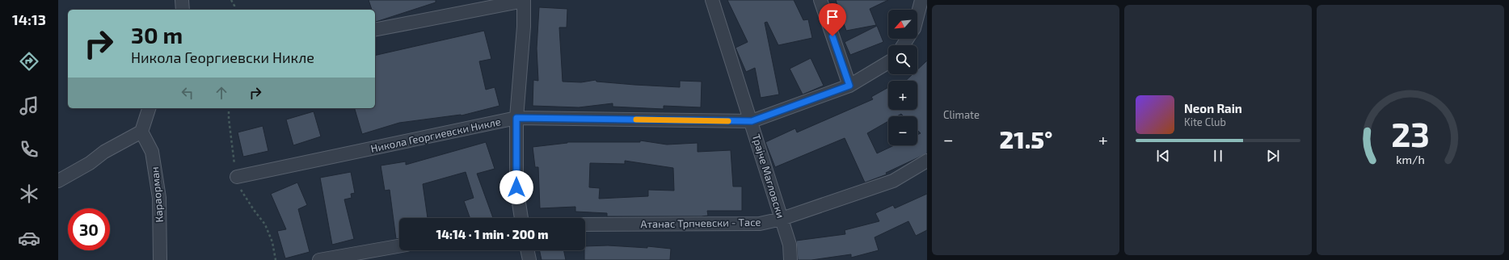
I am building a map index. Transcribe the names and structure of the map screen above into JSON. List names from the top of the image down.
{
  "streets": {
    "street": [
      "Никола Георгиевски Никле",
      "Трајче Магловски",
      "Караорман",
      "Атанас Трпчевски - Тасе"
    ]
  },
  "crossings": [
    ["Никола Георгиевски Никле", "Трајче Магловски"],
    ["Трајче Магловски", "Атанас Трпчевски - Тасе"]
  ],
  "north": "bottom left",
  "page": {
    "tabs": "14:13",
    "tile": "Climate",
    "map_buttons": ["+", "−"],
    "turn": ["30 m", "Никола Георгиевски Никле"],
    "song": ["Neon Rain", "Kite Club"],
    "heat": ["−", "21.5°", "+"],
    "limit": "30",
    "trip": "14:14 · 1 min · 200 m",
    "gauge": ["23", "km/h"]
  }
}
